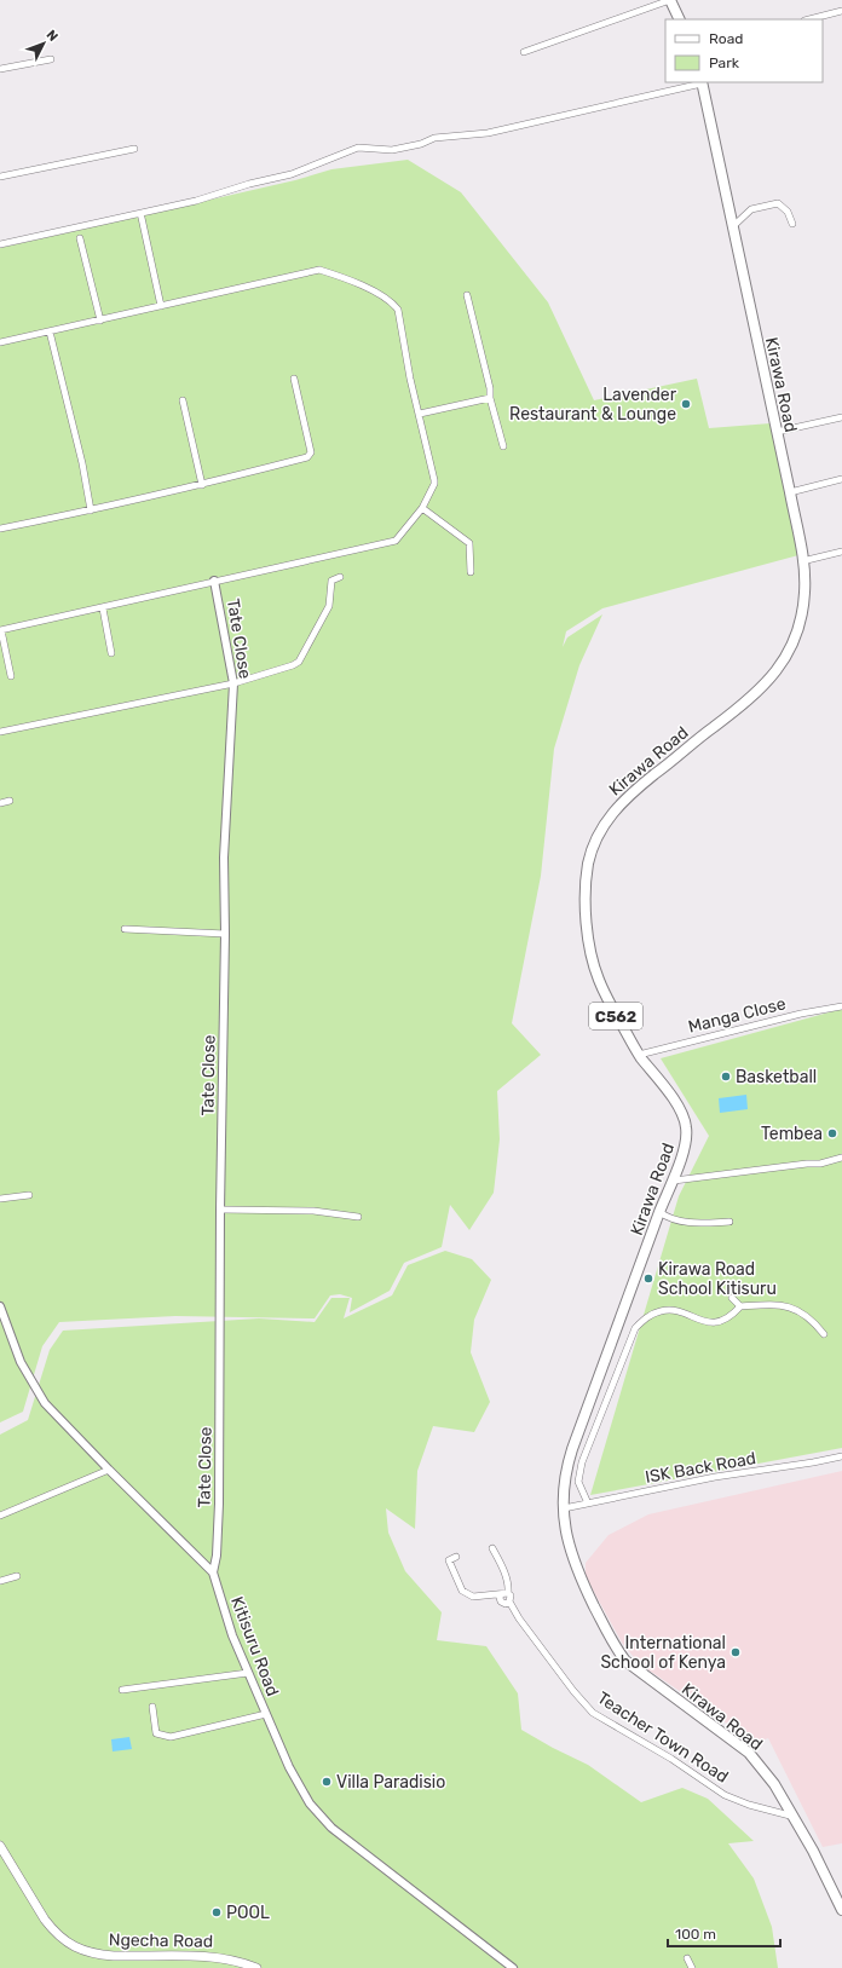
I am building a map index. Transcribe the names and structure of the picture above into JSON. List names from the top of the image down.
{
  "streets": {
    "main road": ["Kirawa Road", "C562", "Ngecha Road"],
    "street": [
      "Tate Close",
      "Manga Close",
      "ISK Back Road",
      "Kitisuru Road",
      "Teacher Town Road"
    ]
  },
  "crossings": [
    ["Kirawa Road", "Manga Close"],
    ["Kirawa Road", "ISK Back Road"],
    ["Kirawa Road", "Teacher Town Road"],
    ["Tate Close", "Kitisuru Road"]
  ],
  "places": [
    "Lavender Restaurant & Lounge",
    "Basketball",
    "Tembea",
    "Kirawa Road School Kitisuru",
    "International School of Kenya",
    "Villa Paradisio",
    "POOL"
  ],
  "legend": ["Road", "Park"],
  "scale_bar": "100 m",
  "north": "top right"
}
